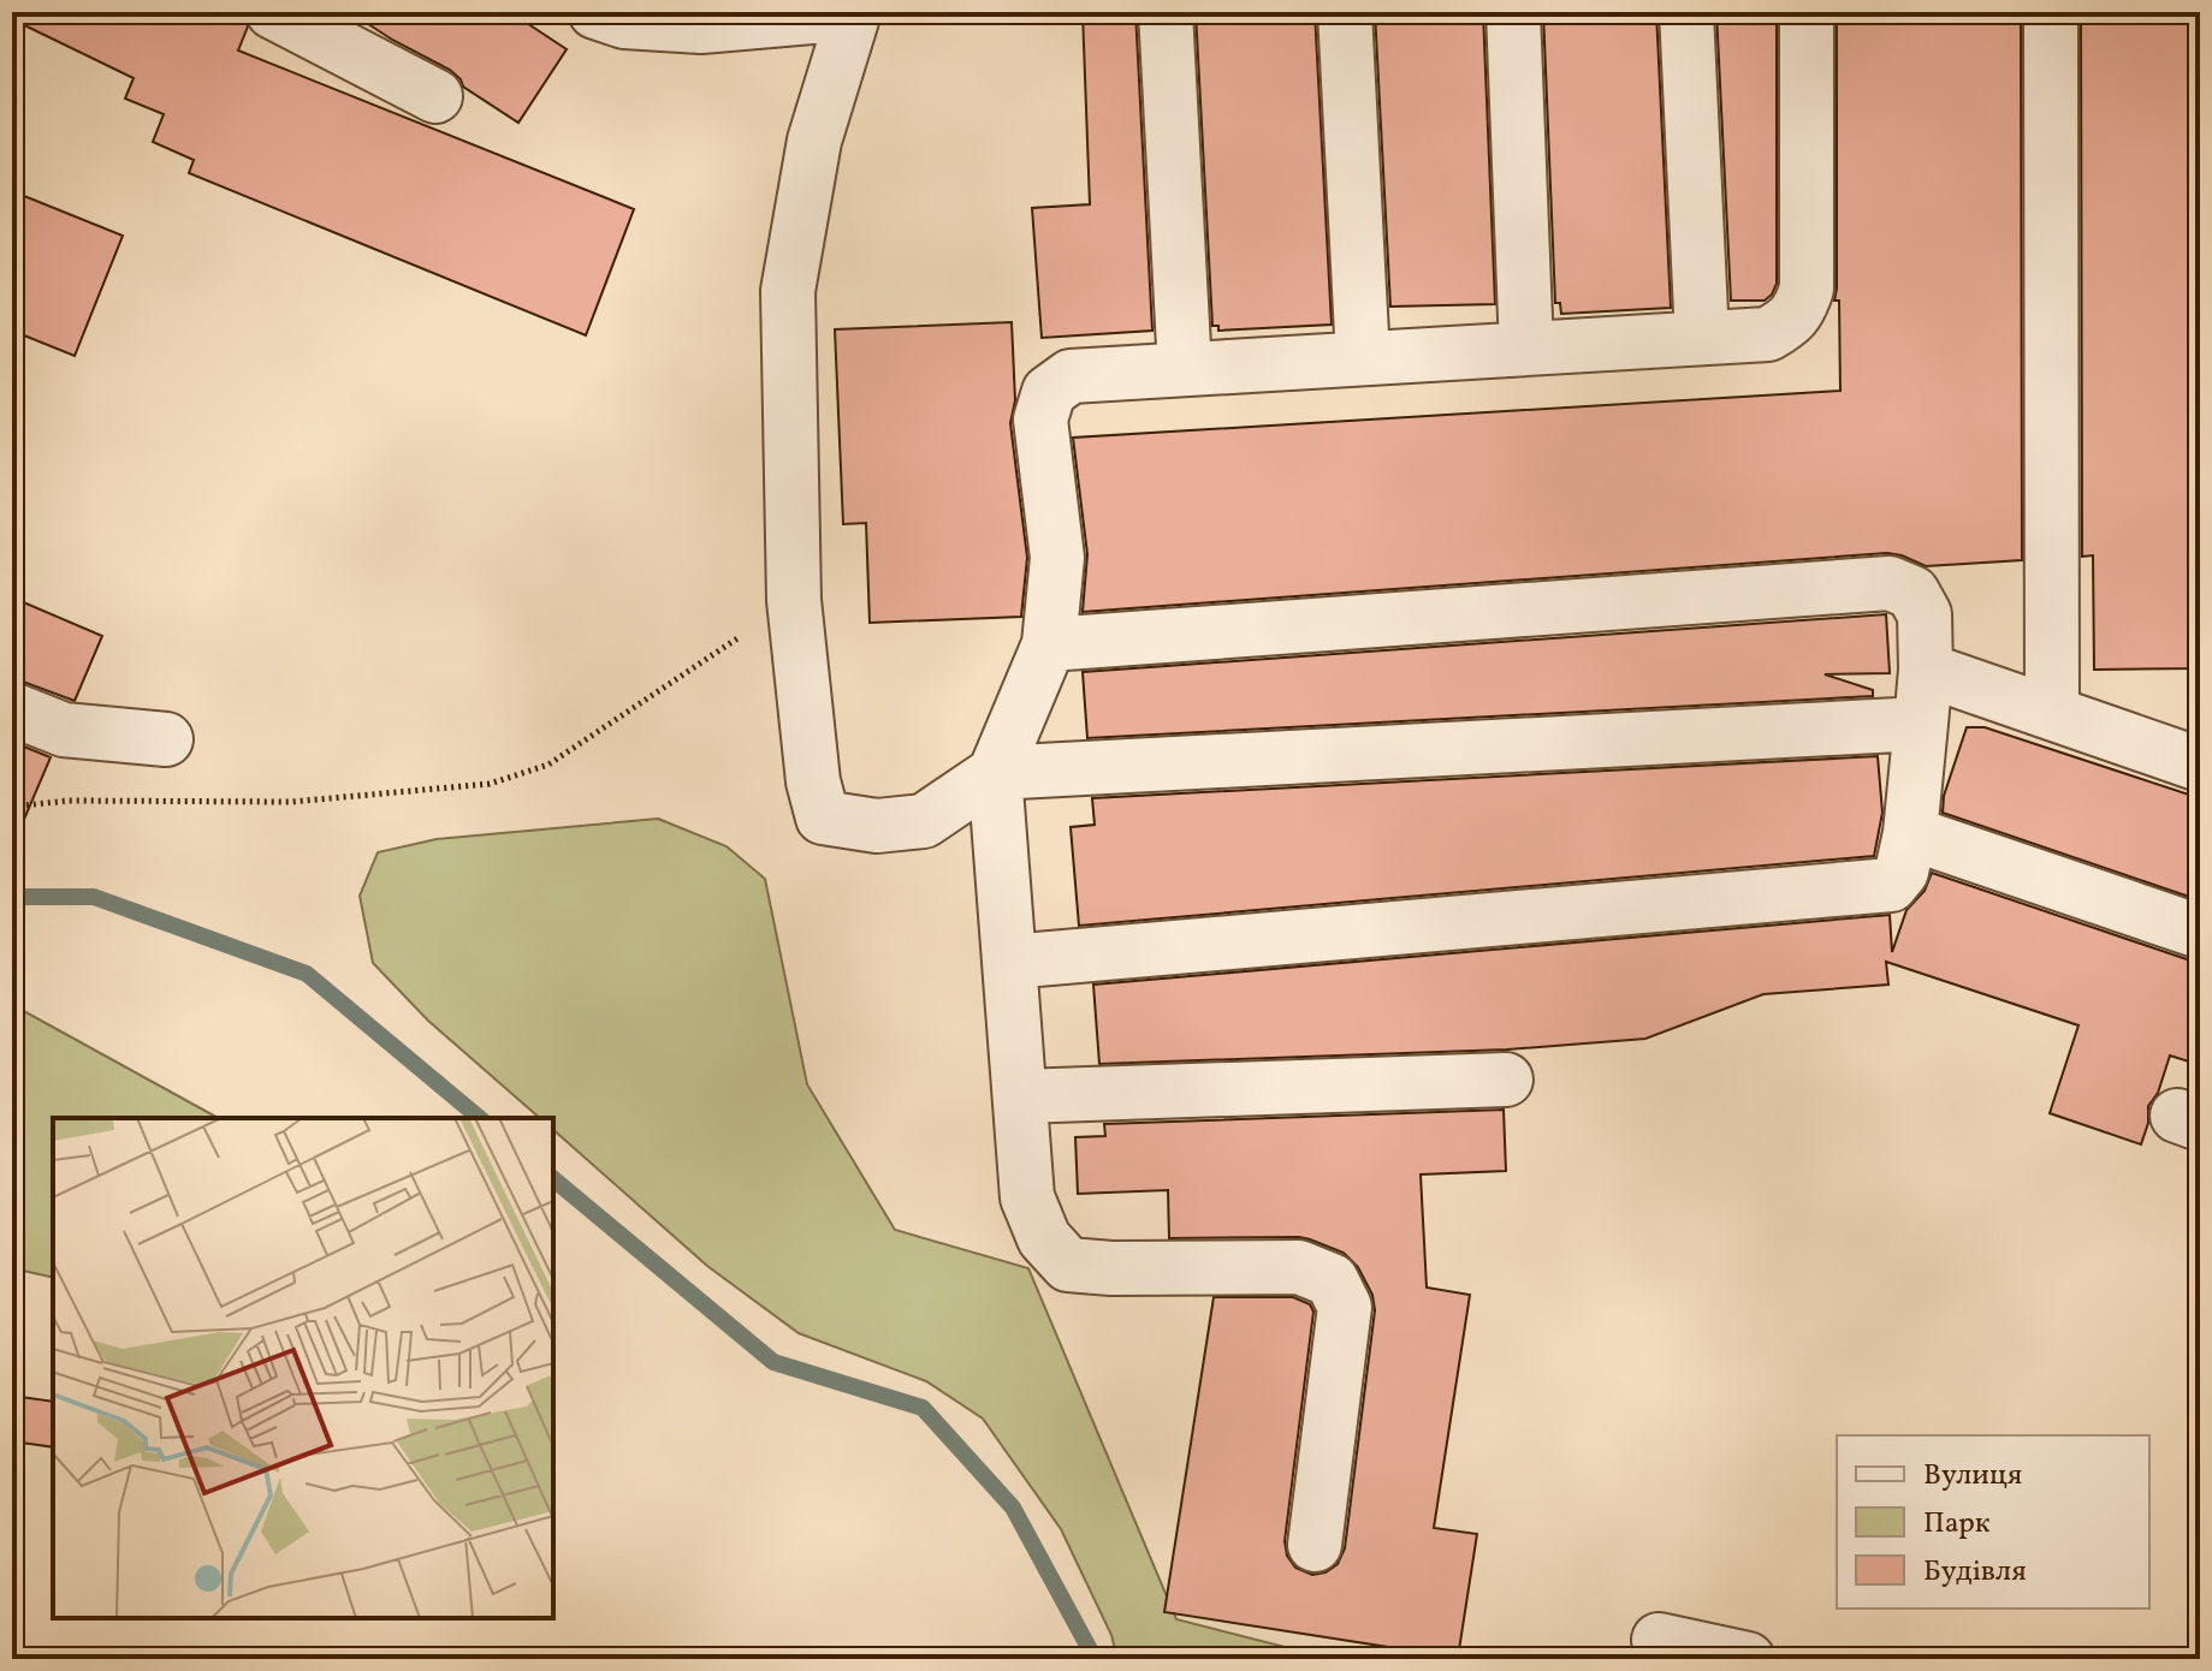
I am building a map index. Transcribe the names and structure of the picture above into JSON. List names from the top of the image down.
{
  "legend": ["Вулиця", "Парк", "Будівля"]
}
